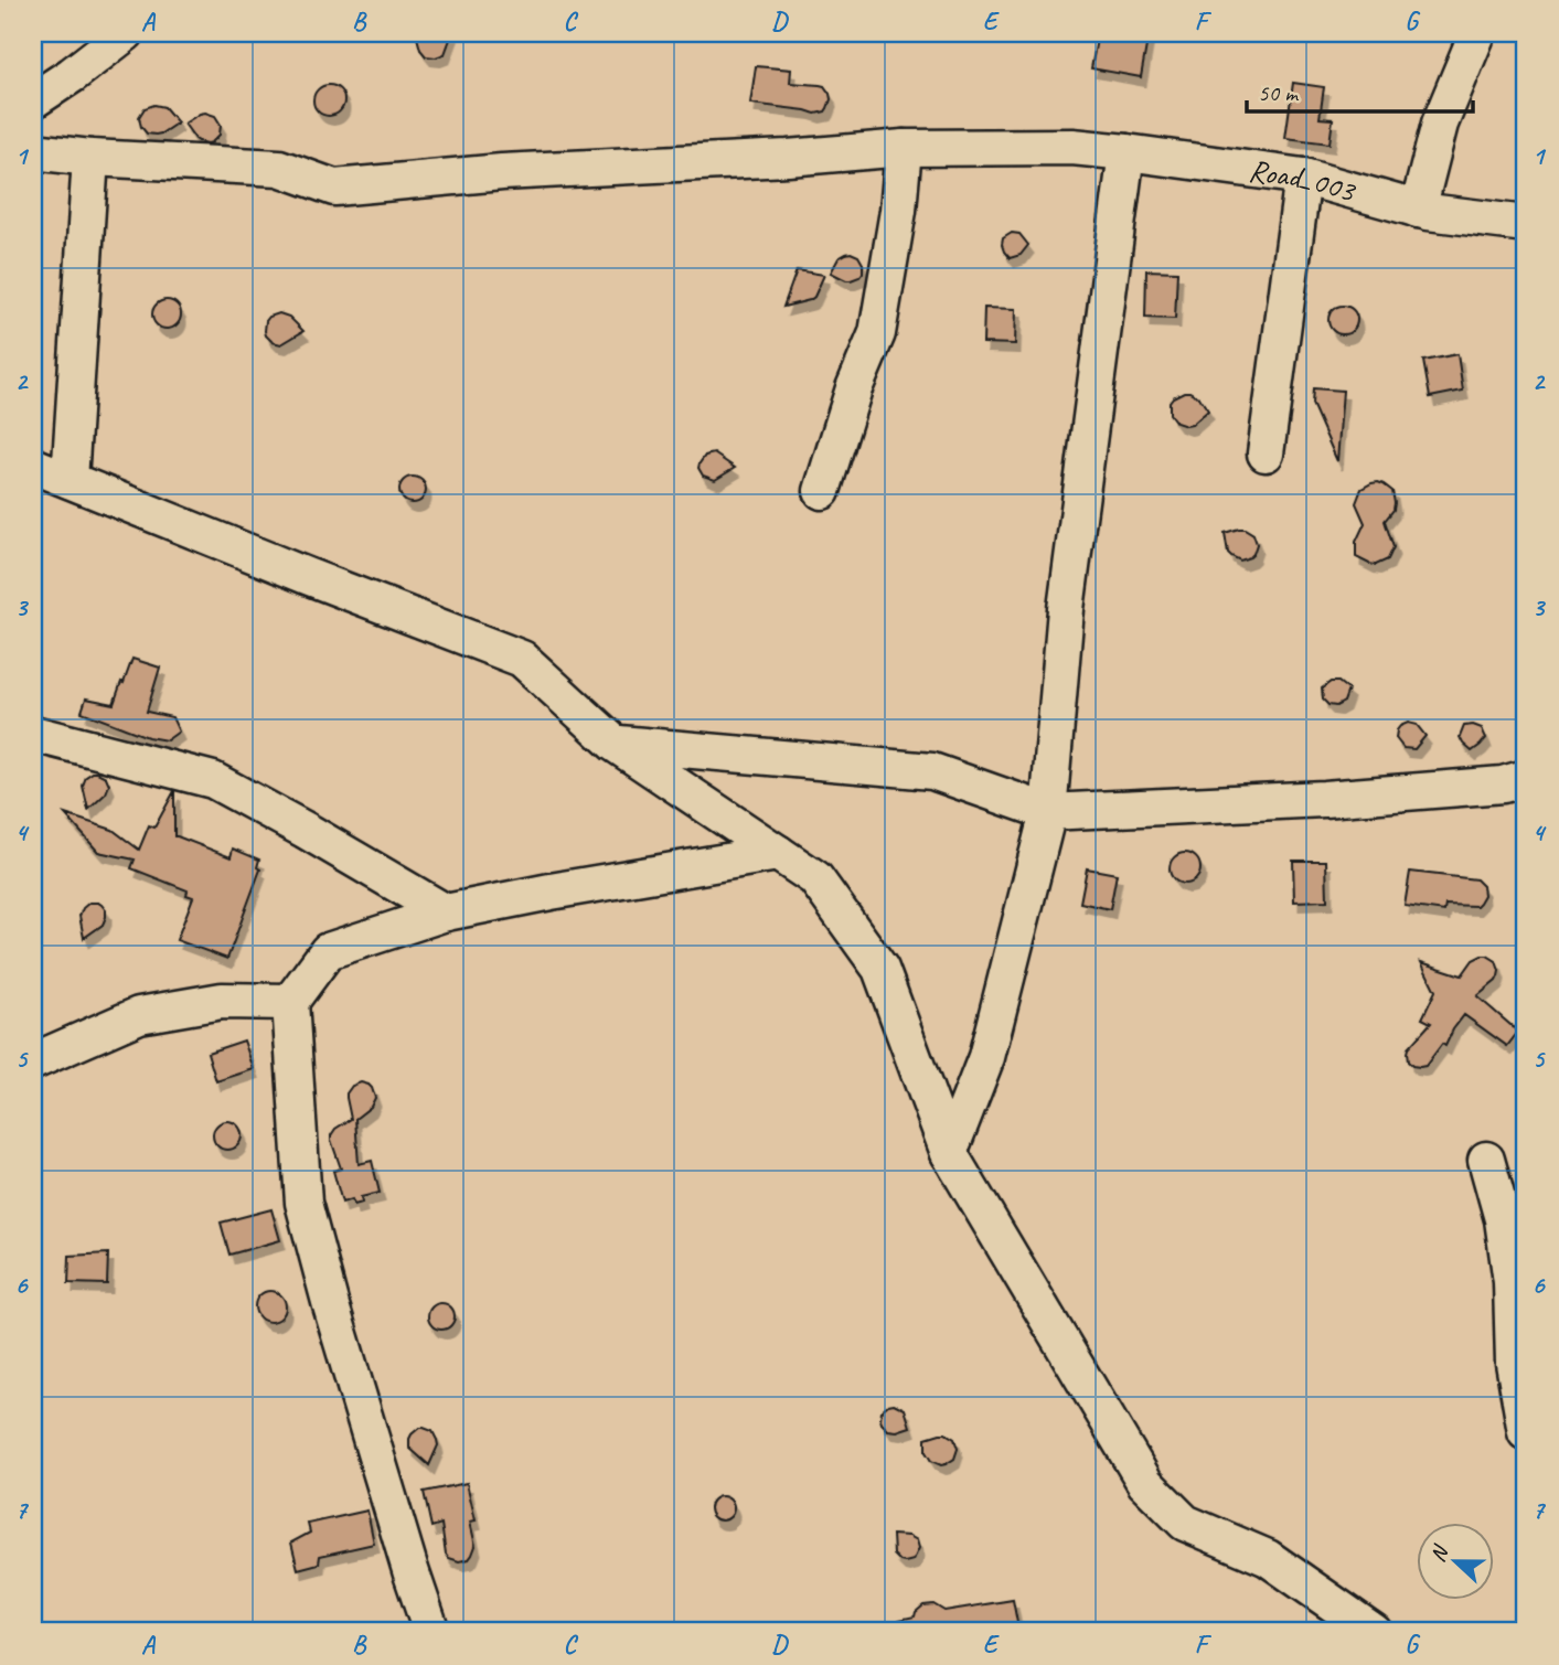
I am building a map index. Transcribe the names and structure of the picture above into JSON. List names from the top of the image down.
{
  "streets": {
    "street": ["Road_003"]
  },
  "scale_bar": "50 m",
  "north": "left",
  "grid": {
    "columns": [
      "A",
      "B",
      "C",
      "D",
      "E",
      "F",
      "G"
    ],
    "rows": [
      "1",
      "2",
      "3",
      "4",
      "5",
      "6",
      "7"
    ]
  }
}
